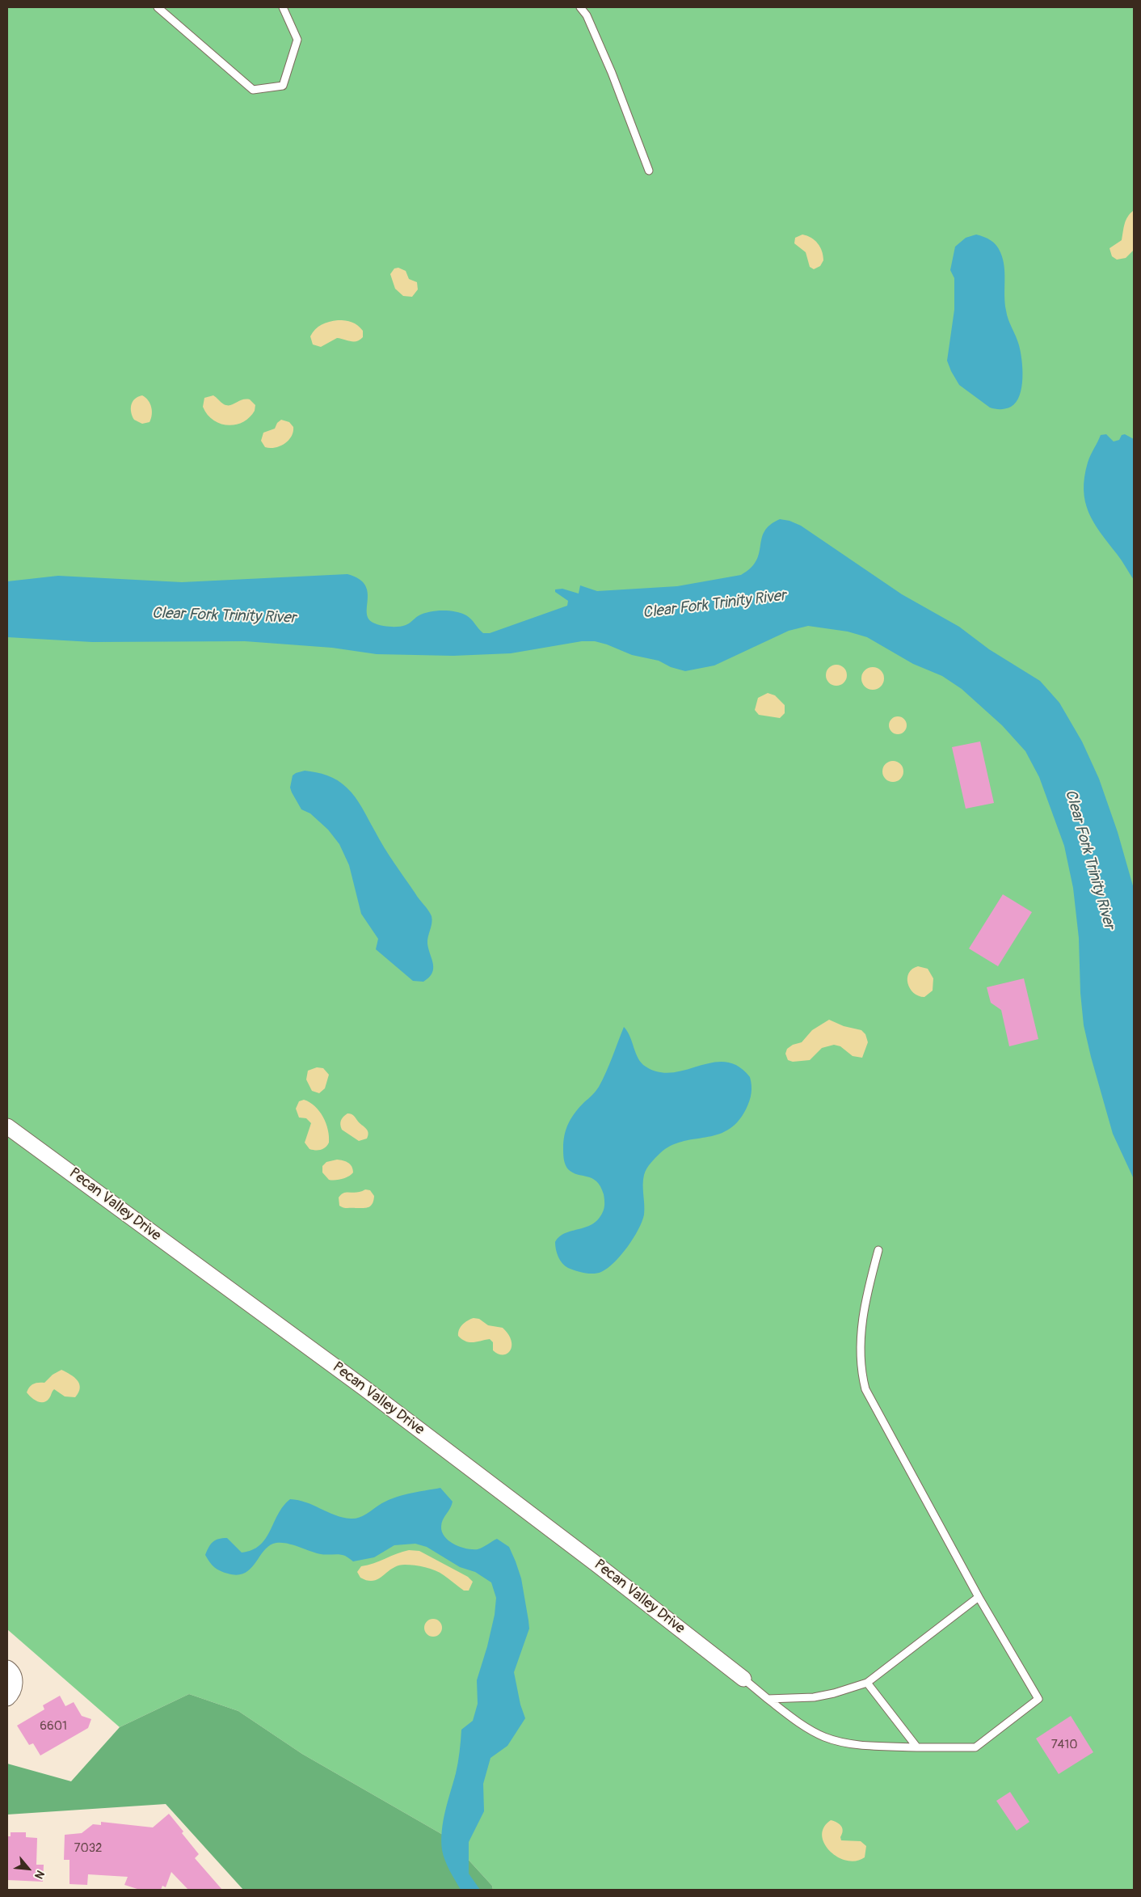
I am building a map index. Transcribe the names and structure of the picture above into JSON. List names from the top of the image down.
{
  "streets": {
    "street": ["Pecan Valley Drive"]
  },
  "water": ["Clear Fork Trinity River"],
  "house_numbers": ["6601", "7410", "7032"],
  "north": "bottom right"
}
